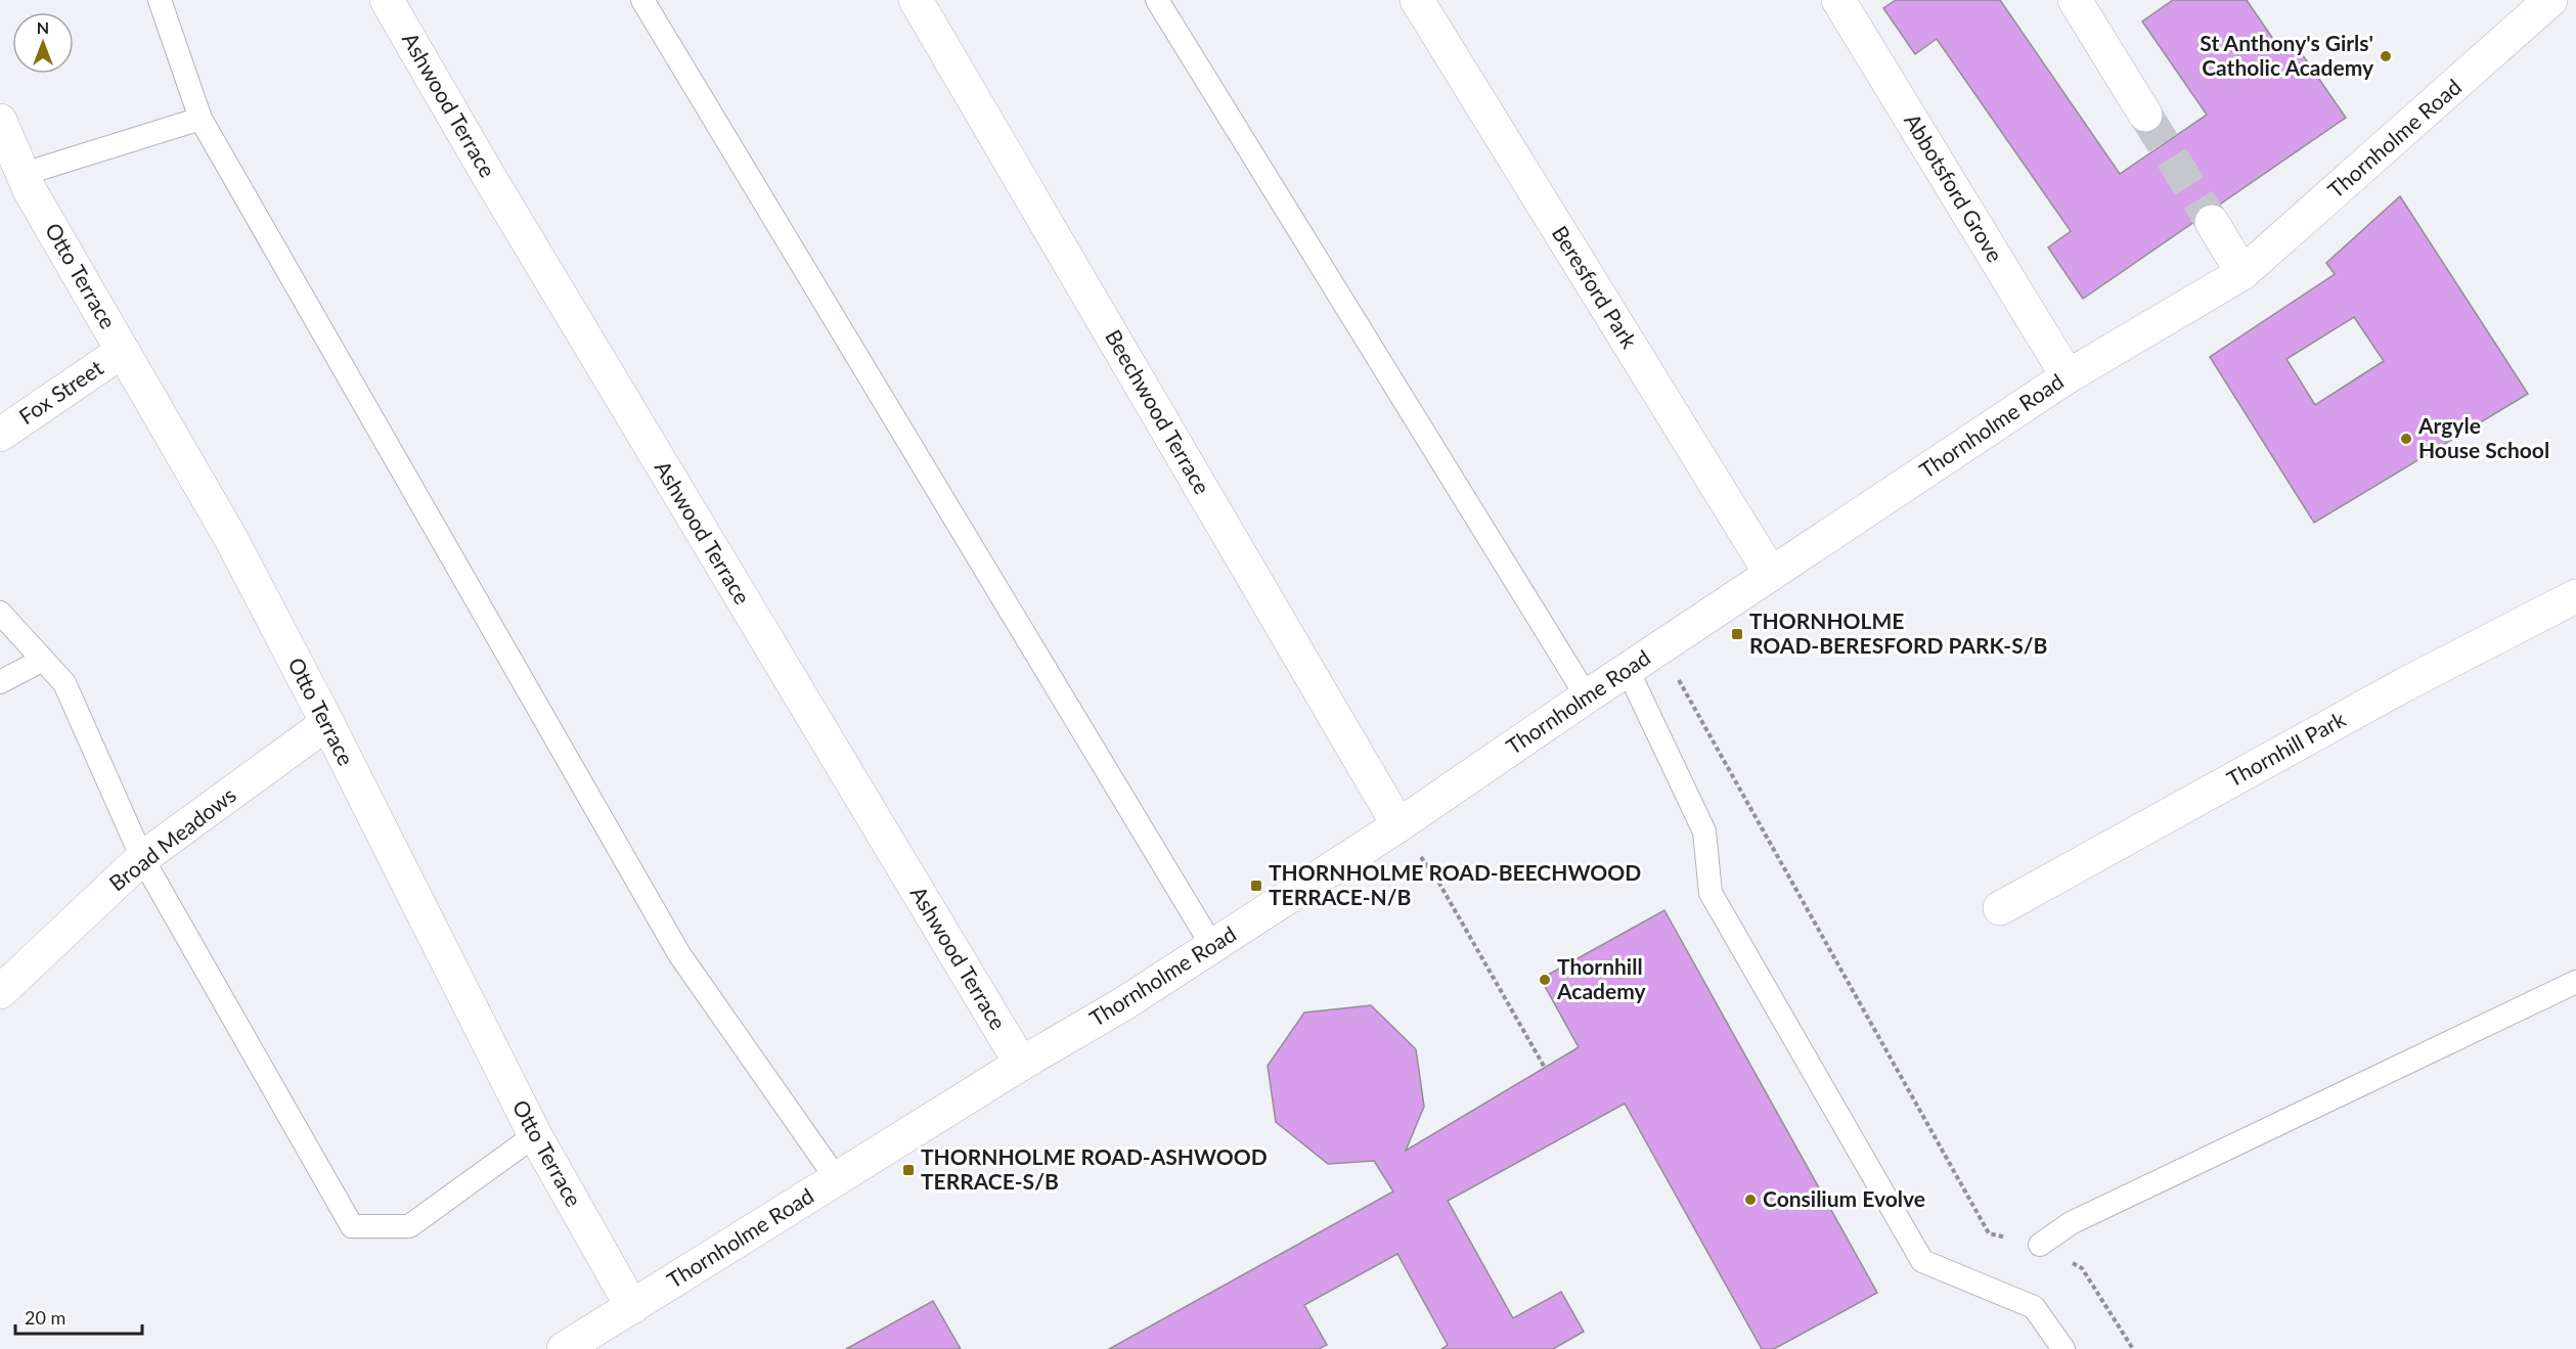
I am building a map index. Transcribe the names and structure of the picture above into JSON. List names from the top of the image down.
{
  "streets": {
    "street": [
      "Ashwood Terrace",
      "Thornholme Road",
      "Abbotsford Grove",
      "Otto Terrace",
      "Beresford Park",
      "Fox Street",
      "Beechwood Terrace",
      "Thornhill Park",
      "Broad Meadows"
    ]
  },
  "crossings": [
    ["Ashwood Terrace", "Thornholme Road"],
    ["Thornholme Road", "Abbotsford Grove"],
    ["Thornholme Road", "Otto Terrace"],
    ["Thornholme Road", "Beresford Park"],
    ["Thornholme Road", "Beechwood Terrace"],
    ["Otto Terrace", "Fox Street"],
    ["Otto Terrace", "Broad Meadows"]
  ],
  "places": {
    "other": [
      "St Anthony's Girls' Catholic Academy",
      "Argyle House School",
      "Thornhill Academy",
      "Consilium Evolve"
    ],
    "transit": ["THORNHOLME ROAD-BERESFORD PARK-S/B", "THORNHOLME ROAD-BEECHWOOD TERRACE-N/B", "THORNHOLME ROAD-ASHWOOD TERRACE-S/B"]
  },
  "scale_bar": "20 m",
  "north": "top"
}
